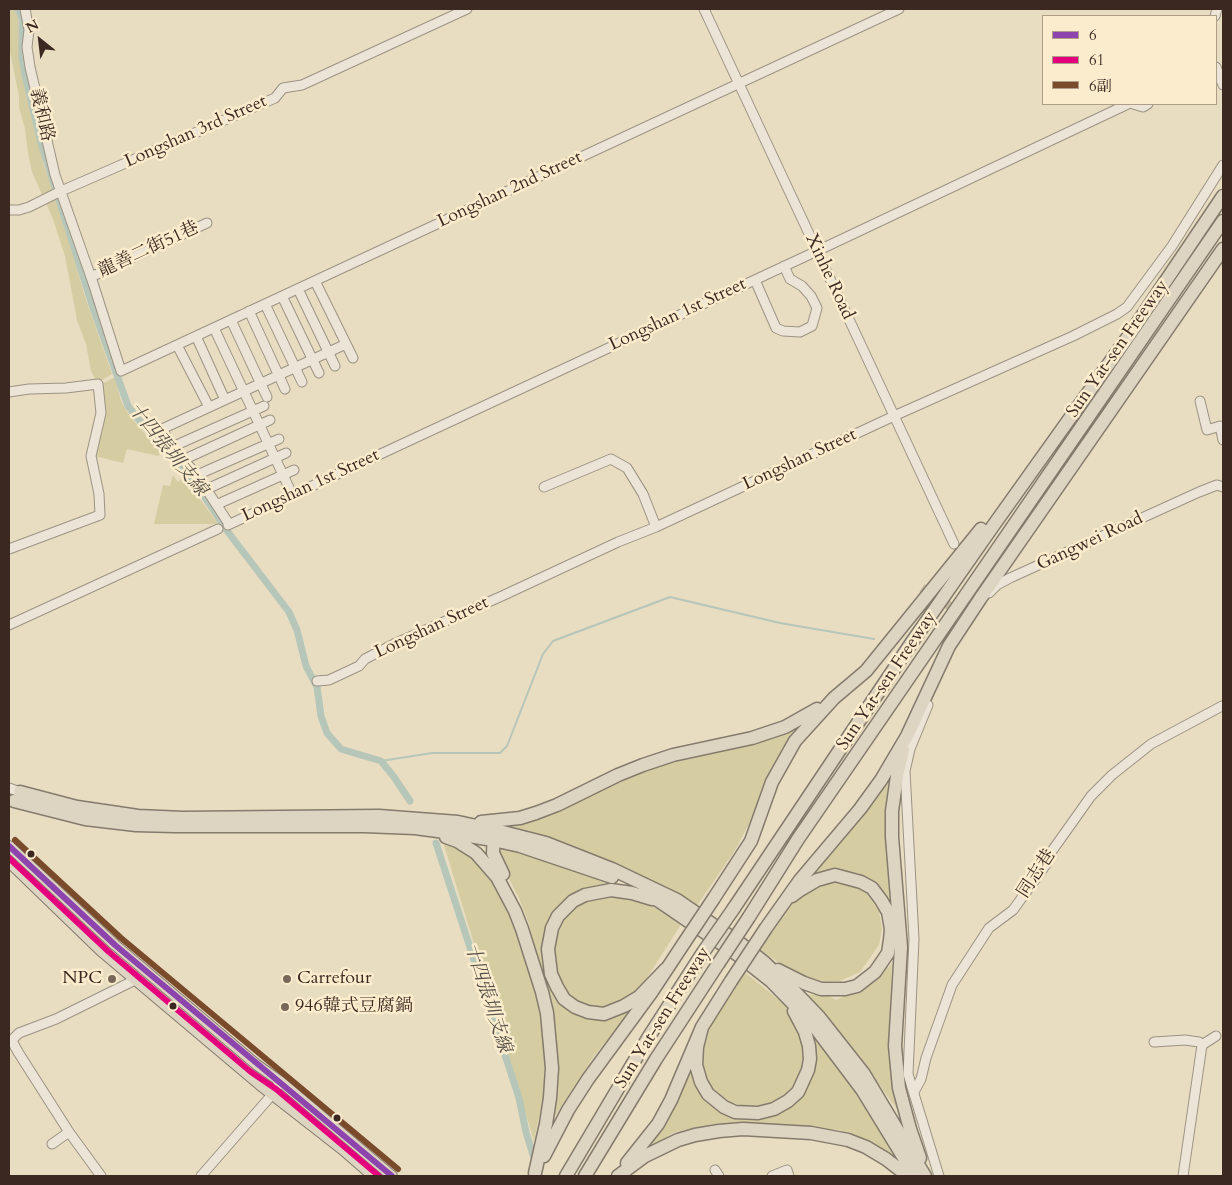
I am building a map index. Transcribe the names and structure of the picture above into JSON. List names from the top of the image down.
{
  "streets": {
    "highway": ["Sun Yat-sen Freeway"],
    "street": [
      "義和路",
      "Longshan 3rd Street",
      "Longshan 2nd Street",
      "龍善二街51巷",
      "Xinhe Road",
      "Longshan 1st Street",
      "Longshan Street",
      "Gangwei Road",
      "同志巷"
    ]
  },
  "crossings": [
    ["義和路", "Longshan 3rd Street"],
    ["義和路", "龍善二街51巷"],
    ["Longshan 3rd Street", "龍善二街51巷"],
    ["Longshan 2nd Street", "龍善二街51巷"],
    ["Longshan 2nd Street", "Xinhe Road"],
    ["Xinhe Road", "Longshan 1st Street"],
    ["Xinhe Road", "Longshan Street"],
    ["Gangwei Road", "同志巷"]
  ],
  "water": ["十四張圳支線"],
  "places": ["NPC", "Carrefour", "946韓式豆腐鍋"],
  "lines": ["transit line 6副", "transit line 6", "transit line 61"],
  "legend": ["6", "61", "6副"],
  "north": "top left"
}
